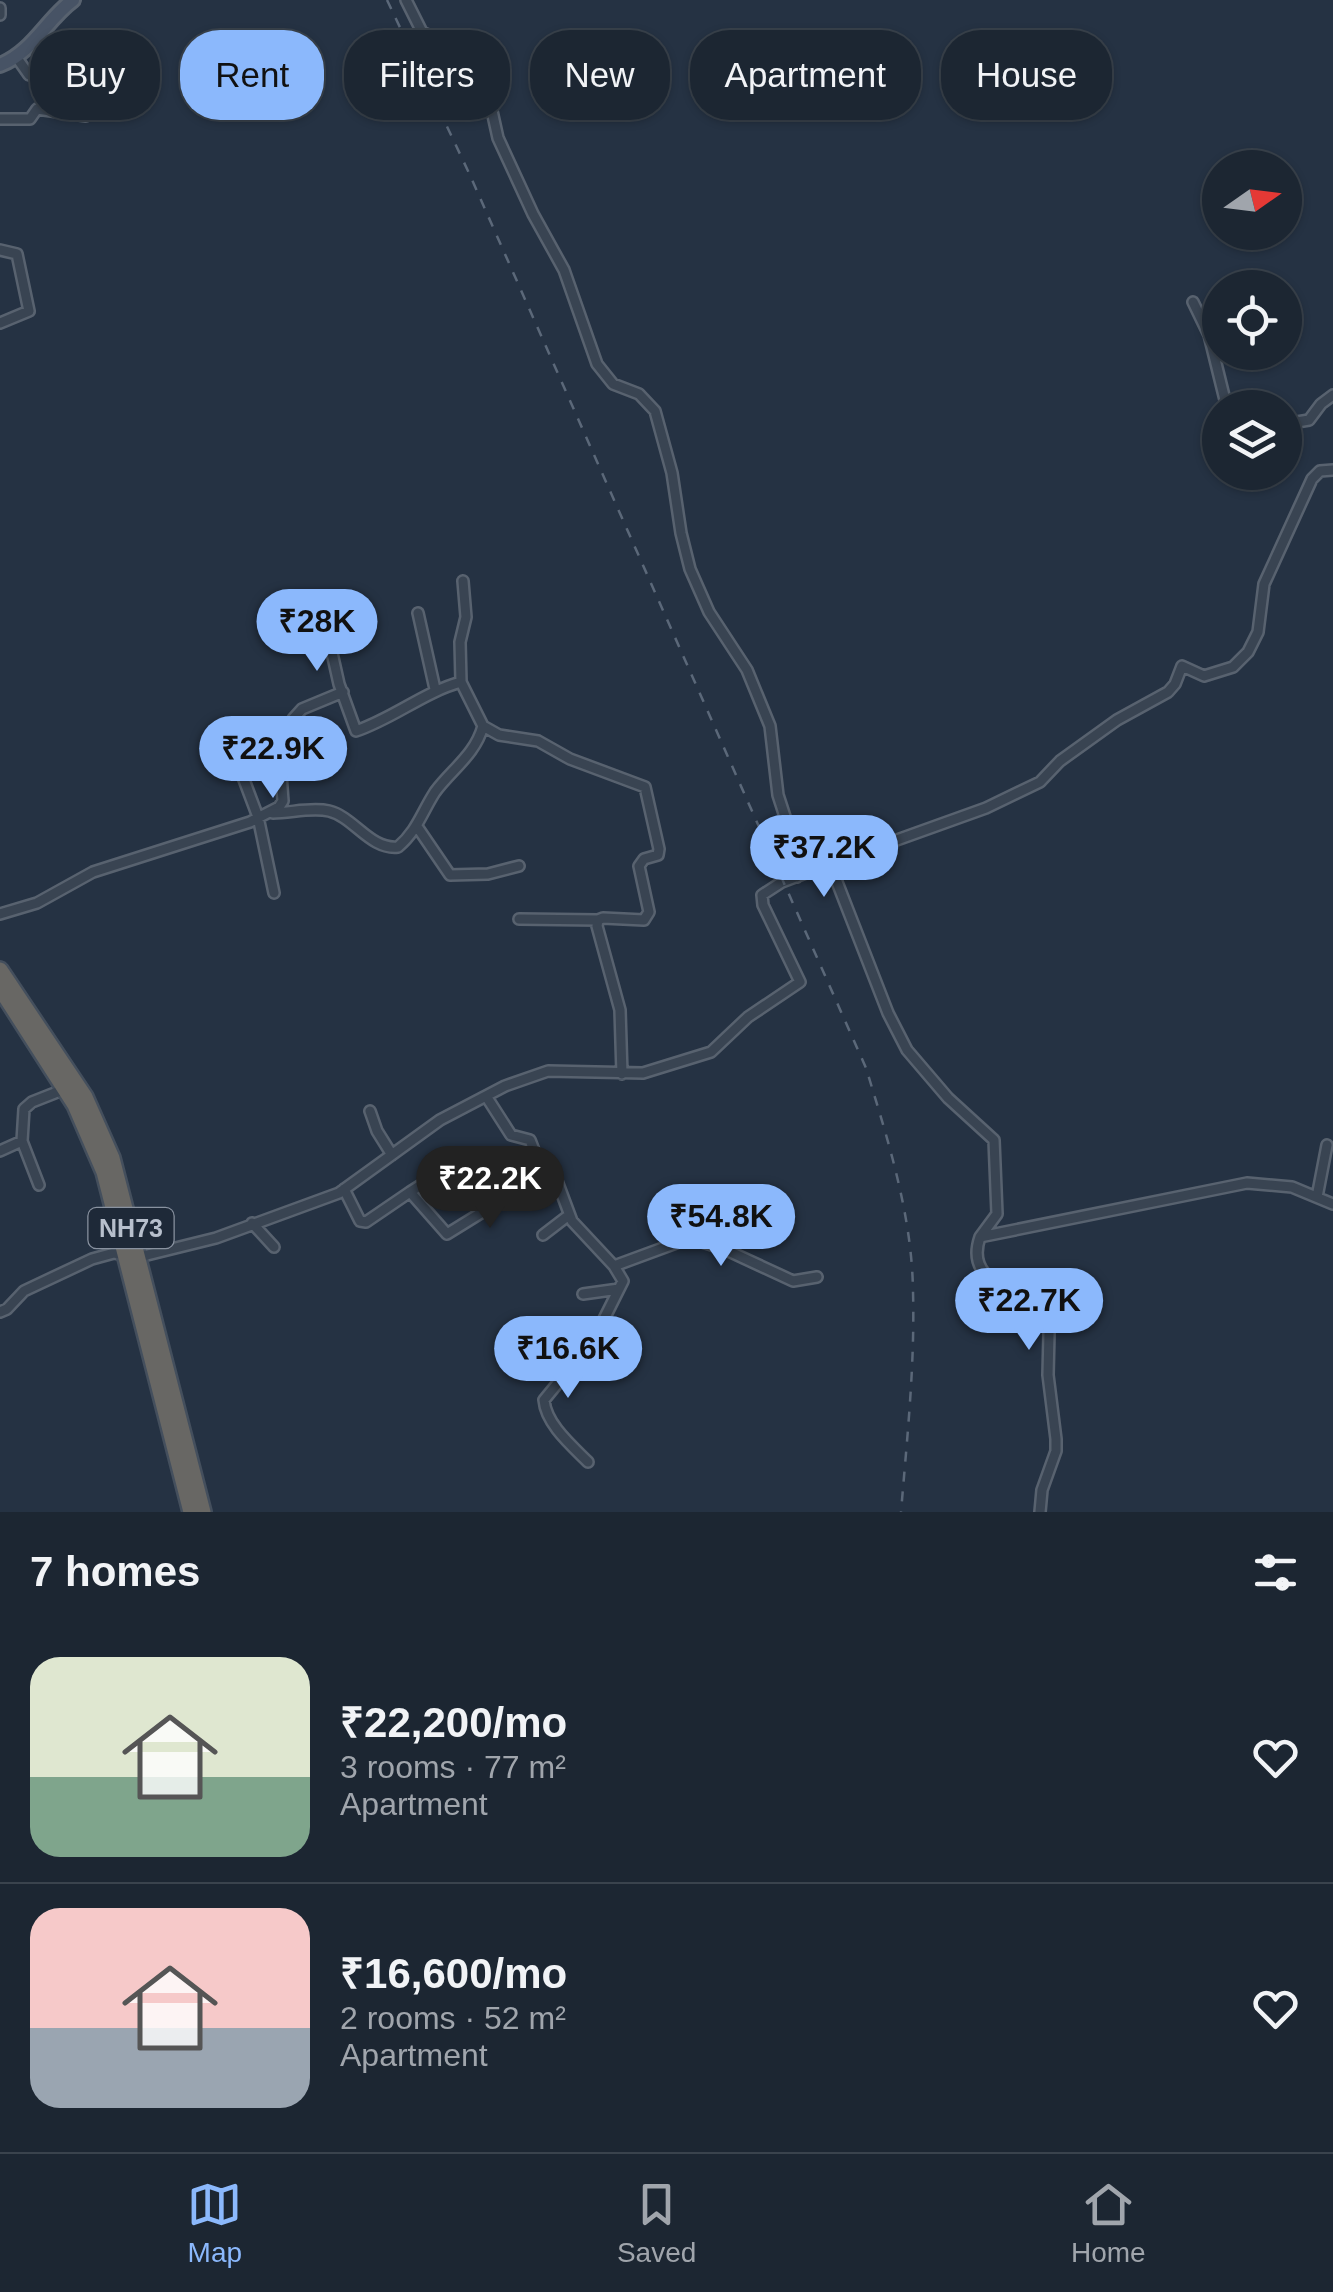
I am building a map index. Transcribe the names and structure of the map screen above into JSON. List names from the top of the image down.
{
  "streets": {
    "highway": ["NH73"]
  },
  "north": "right",
  "page": {
    "chip": [
      "Buy",
      "Rent",
      "Filters",
      "New",
      "Apartment",
      "House"
    ],
    "price": [
      "₹28K",
      "₹22.9K",
      "₹37.2K",
      "₹22.2K",
      "₹54.8K",
      "₹22.7K",
      "₹16.6K"
    ],
    "heading": "7 homes",
    "list": [
      {
        "name": "₹22,200/mo",
        "note": "3 rooms · 77 m² · Apartment"
      },
      {
        "name": "₹16,600/mo",
        "note": "2 rooms · 52 m² · Apartment"
      }
    ],
    "tabs": ["Map", "Saved", "Home"]
  }
}
